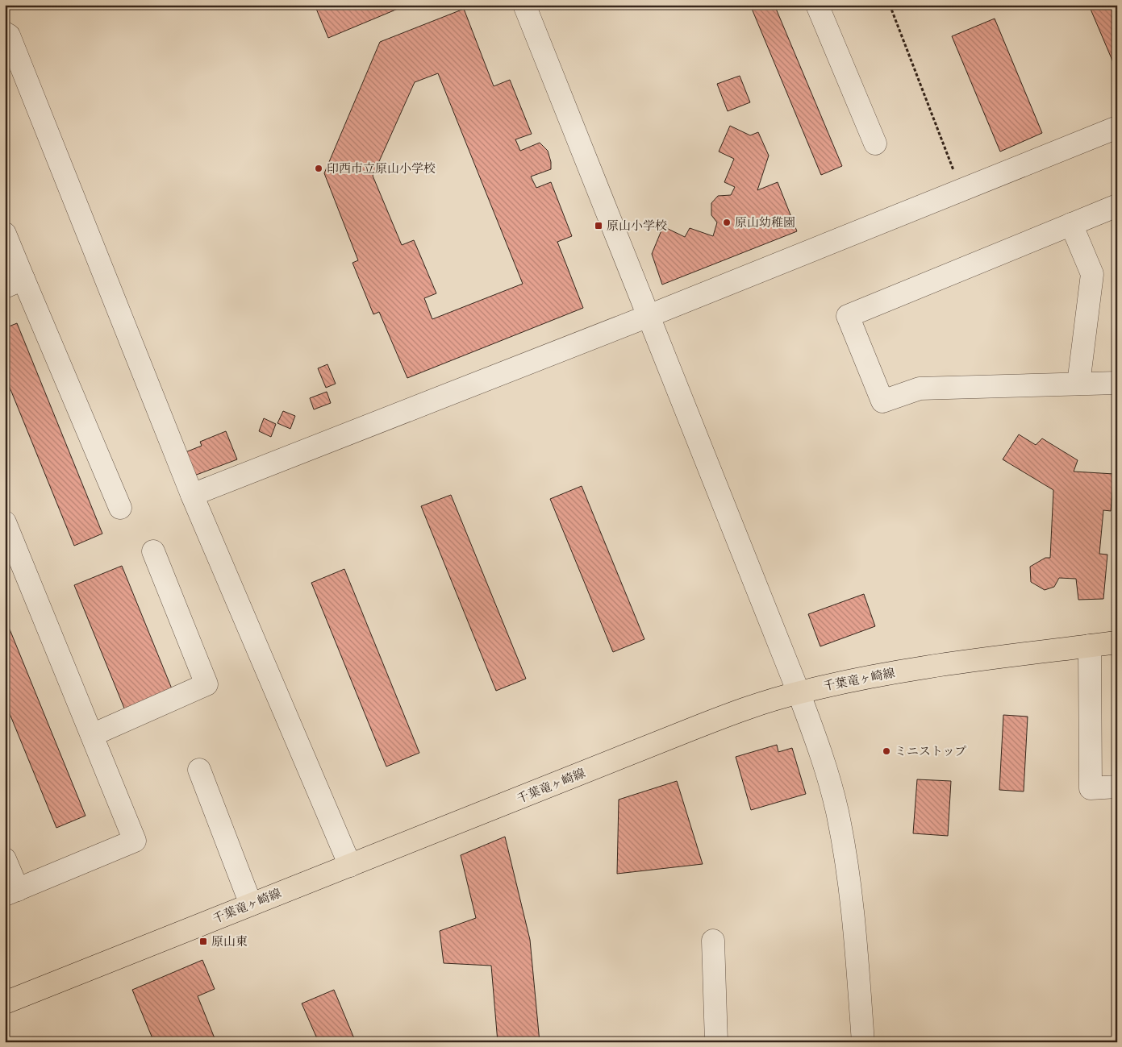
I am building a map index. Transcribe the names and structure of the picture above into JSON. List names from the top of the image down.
{
  "streets": {
    "main road": ["千葉竜ヶ崎線"]
  },
  "places": {
    "other": ["印西市立原山小学校", "原山幼稚園", "ミニストップ"],
    "transit": ["原山小学校", "原山東"]
  }
}
